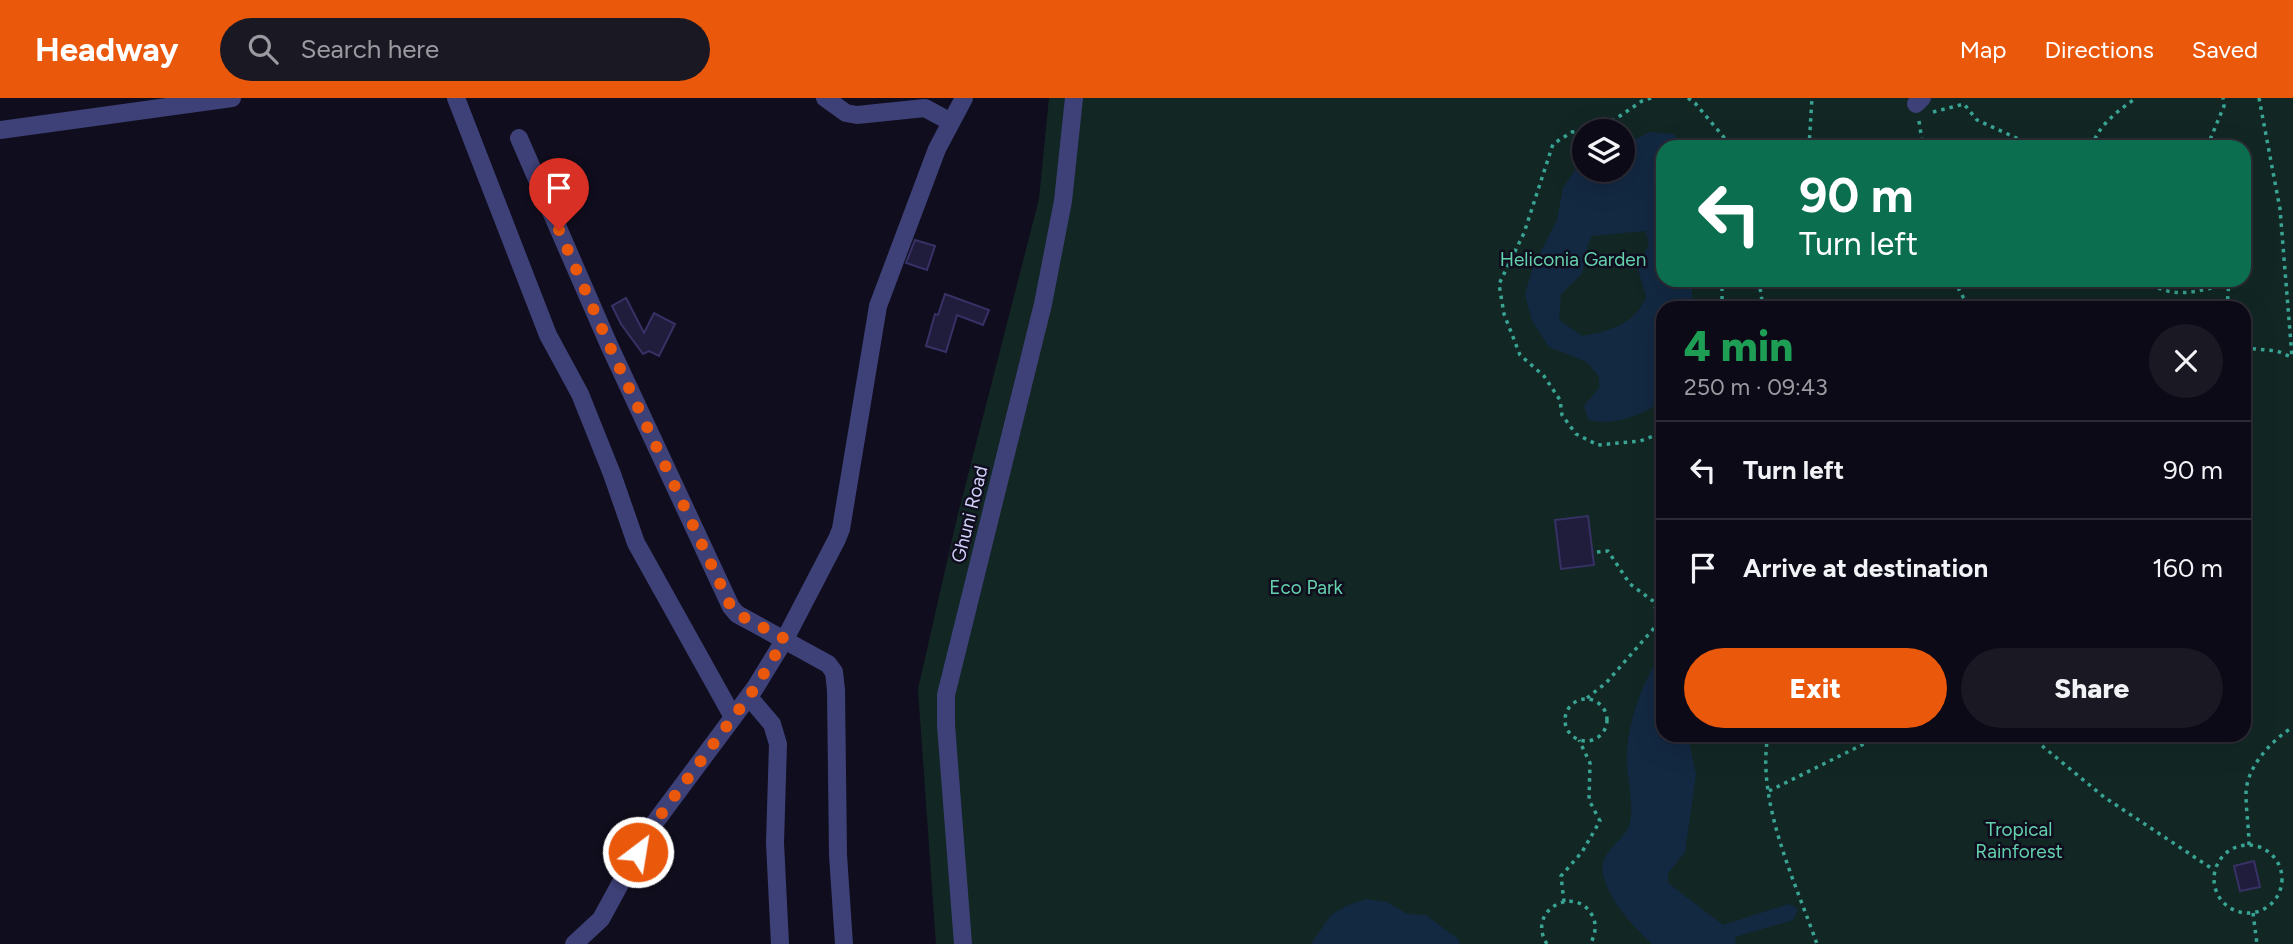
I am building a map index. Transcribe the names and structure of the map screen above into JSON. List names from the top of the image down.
{
  "streets": {
    "street": ["Ghuni Road"]
  },
  "parks": ["Heliconia Garden", "Eco Park", "Tropical Rainforest"],
  "page": {
    "header": "Headway",
    "search": "Search here",
    "nav": ["Map", "Directions", "Saved"],
    "turn": ["90 m", "Turn left"],
    "heading": ["4 min", "250 m · 09:43"],
    "list": [
      {
        "name": "Turn left",
        "value": "90 m"
      },
      {
        "name": "Arrive at destination",
        "value": "160 m"
      }
    ],
    "buttons": ["Exit", "Share"]
  }
}
